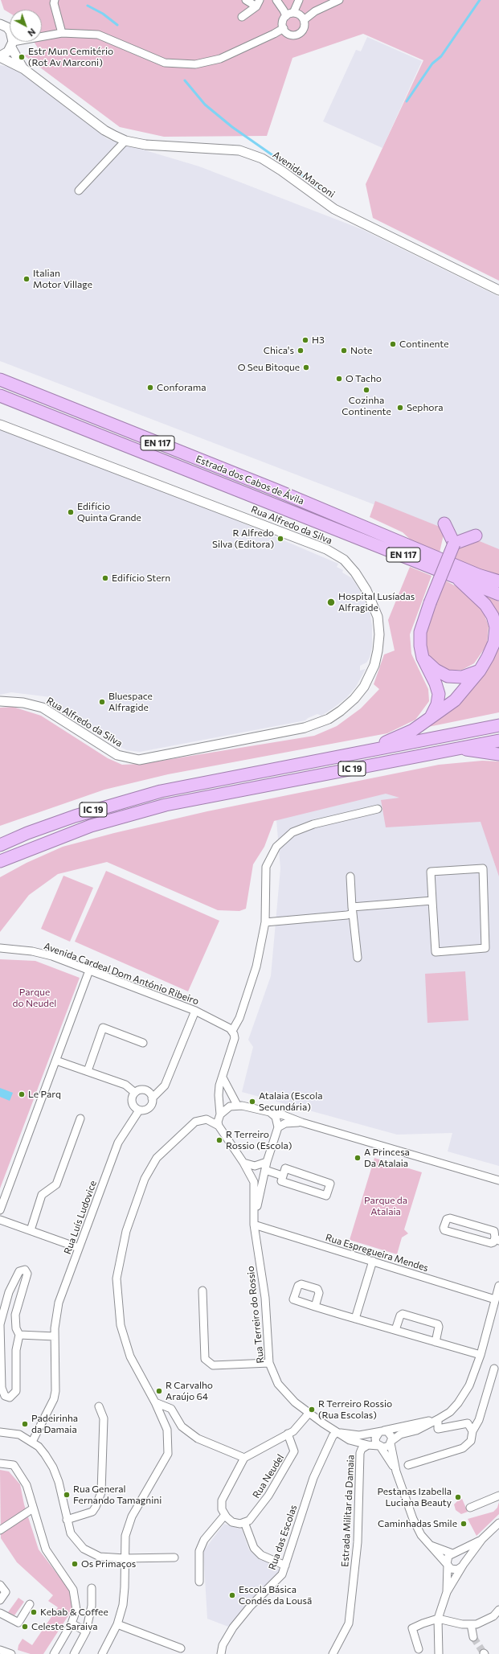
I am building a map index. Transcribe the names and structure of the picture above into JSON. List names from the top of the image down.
{
  "streets": {
    "highway": ["EN 117", "Estrada dos Cabos de Ávila", "IC 19"],
    "street": [
      "Avenida Marconi",
      "Rua Alfredo da Silva",
      "Avenida Cardeal Dom António Ribeiro",
      "Rua Luís Ludovice",
      "Rua Espregueira Mendes",
      "Rua Terreiro do Rossio",
      "Rua Neudel",
      "Estrada Militar da Damaia",
      "Rua das Escolas"
    ]
  },
  "crossings": [
    ["Rua Espregueira Mendes", "Rua Terreiro do Rossio"],
    ["Rua Terreiro do Rossio", "Rua Neudel"],
    ["Rua Terreiro do Rossio", "Estrada Militar da Damaia"],
    ["Rua Terreiro do Rossio", "Rua das Escolas"]
  ],
  "parks": ["Parque do Neudel", "Parque da Atalaia"],
  "places": [
    "Estr Mun Cemitério (Rot Av Marconi)",
    "Italian Motor Village",
    "H3",
    "Continente",
    "Chica's",
    "Note",
    "O Seu Bitoque",
    "O Tacho",
    "Conforama",
    "Cozinha Continente",
    "Sephora",
    "Edifício Quinta Grande",
    "R Alfredo Silva (Editora)",
    "Edifício Stern",
    "Hospital Lusíadas Alfragide",
    "Bluespace Alfragide",
    "Le Parq",
    "Atalaia (Escola Secundária)",
    "R Terreiro Rossio (Escola)",
    "A Princesa Da Atalaia",
    "R Carvalho Araújo 64",
    "R Terreiro Rossio (Rua Escolas)",
    "Padeirinha da Damaia",
    "Rua General Fernando Tamagnini",
    "Pestanas Izabella Luciana Beauty",
    "Caminhadas Smile",
    "Os Primaços",
    "Escola Básica Condes da Lousã",
    "Kebab & Coffee",
    "Celeste Saraiva"
  ],
  "north": "bottom right"
}
